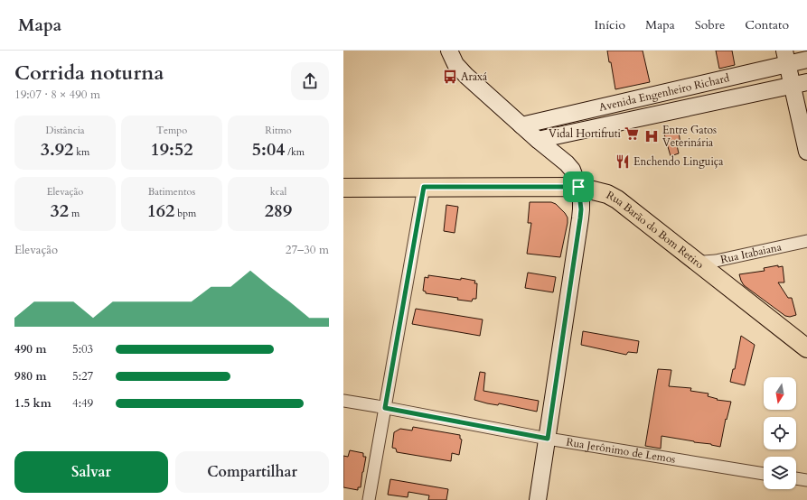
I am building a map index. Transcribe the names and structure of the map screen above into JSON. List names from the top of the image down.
{
  "streets": {
    "main road": ["Avenida Engenheiro Richard", "Rua Barão do Bom Retiro"],
    "street": ["Rua Itabaiana", "Rua Jerônimo de Lemos"]
  },
  "crossings": [
    ["Rua Barão do Bom Retiro", "Rua Itabaiana"]
  ],
  "places": {
    "bus stop": ["Araxá"],
    "supermarket": ["Vidal Hortifruti"],
    "hospital": ["Entre Gatos Veterinária"],
    "restaurant": ["Enchendo Linguiça"]
  },
  "north": "bottom",
  "page": {
    "header": "Mapa",
    "nav": [
      "Início",
      "Mapa",
      "Sobre",
      "Contato"
    ],
    "heading": ["Corrida noturna", "19:07 · 8 × 490 m"],
    "stats": [
      ["Distância", "3.92 km"],
      ["Tempo", "19:52"],
      ["Ritmo", "5:04 /km"],
      ["Elevação", "32 m"],
      ["Batimentos", "162 bpm"],
      ["kcal", "289"]
    ],
    "chart": ["Elevação", "27–30 m"],
    "list": [
      {
        "name": "490 m",
        "note": "5:03"
      },
      {
        "name": "980 m",
        "note": "5:27"
      },
      {
        "name": "1.5 km",
        "note": "4:49"
      }
    ],
    "buttons": ["Salvar", "Compartilhar"]
  }
}
